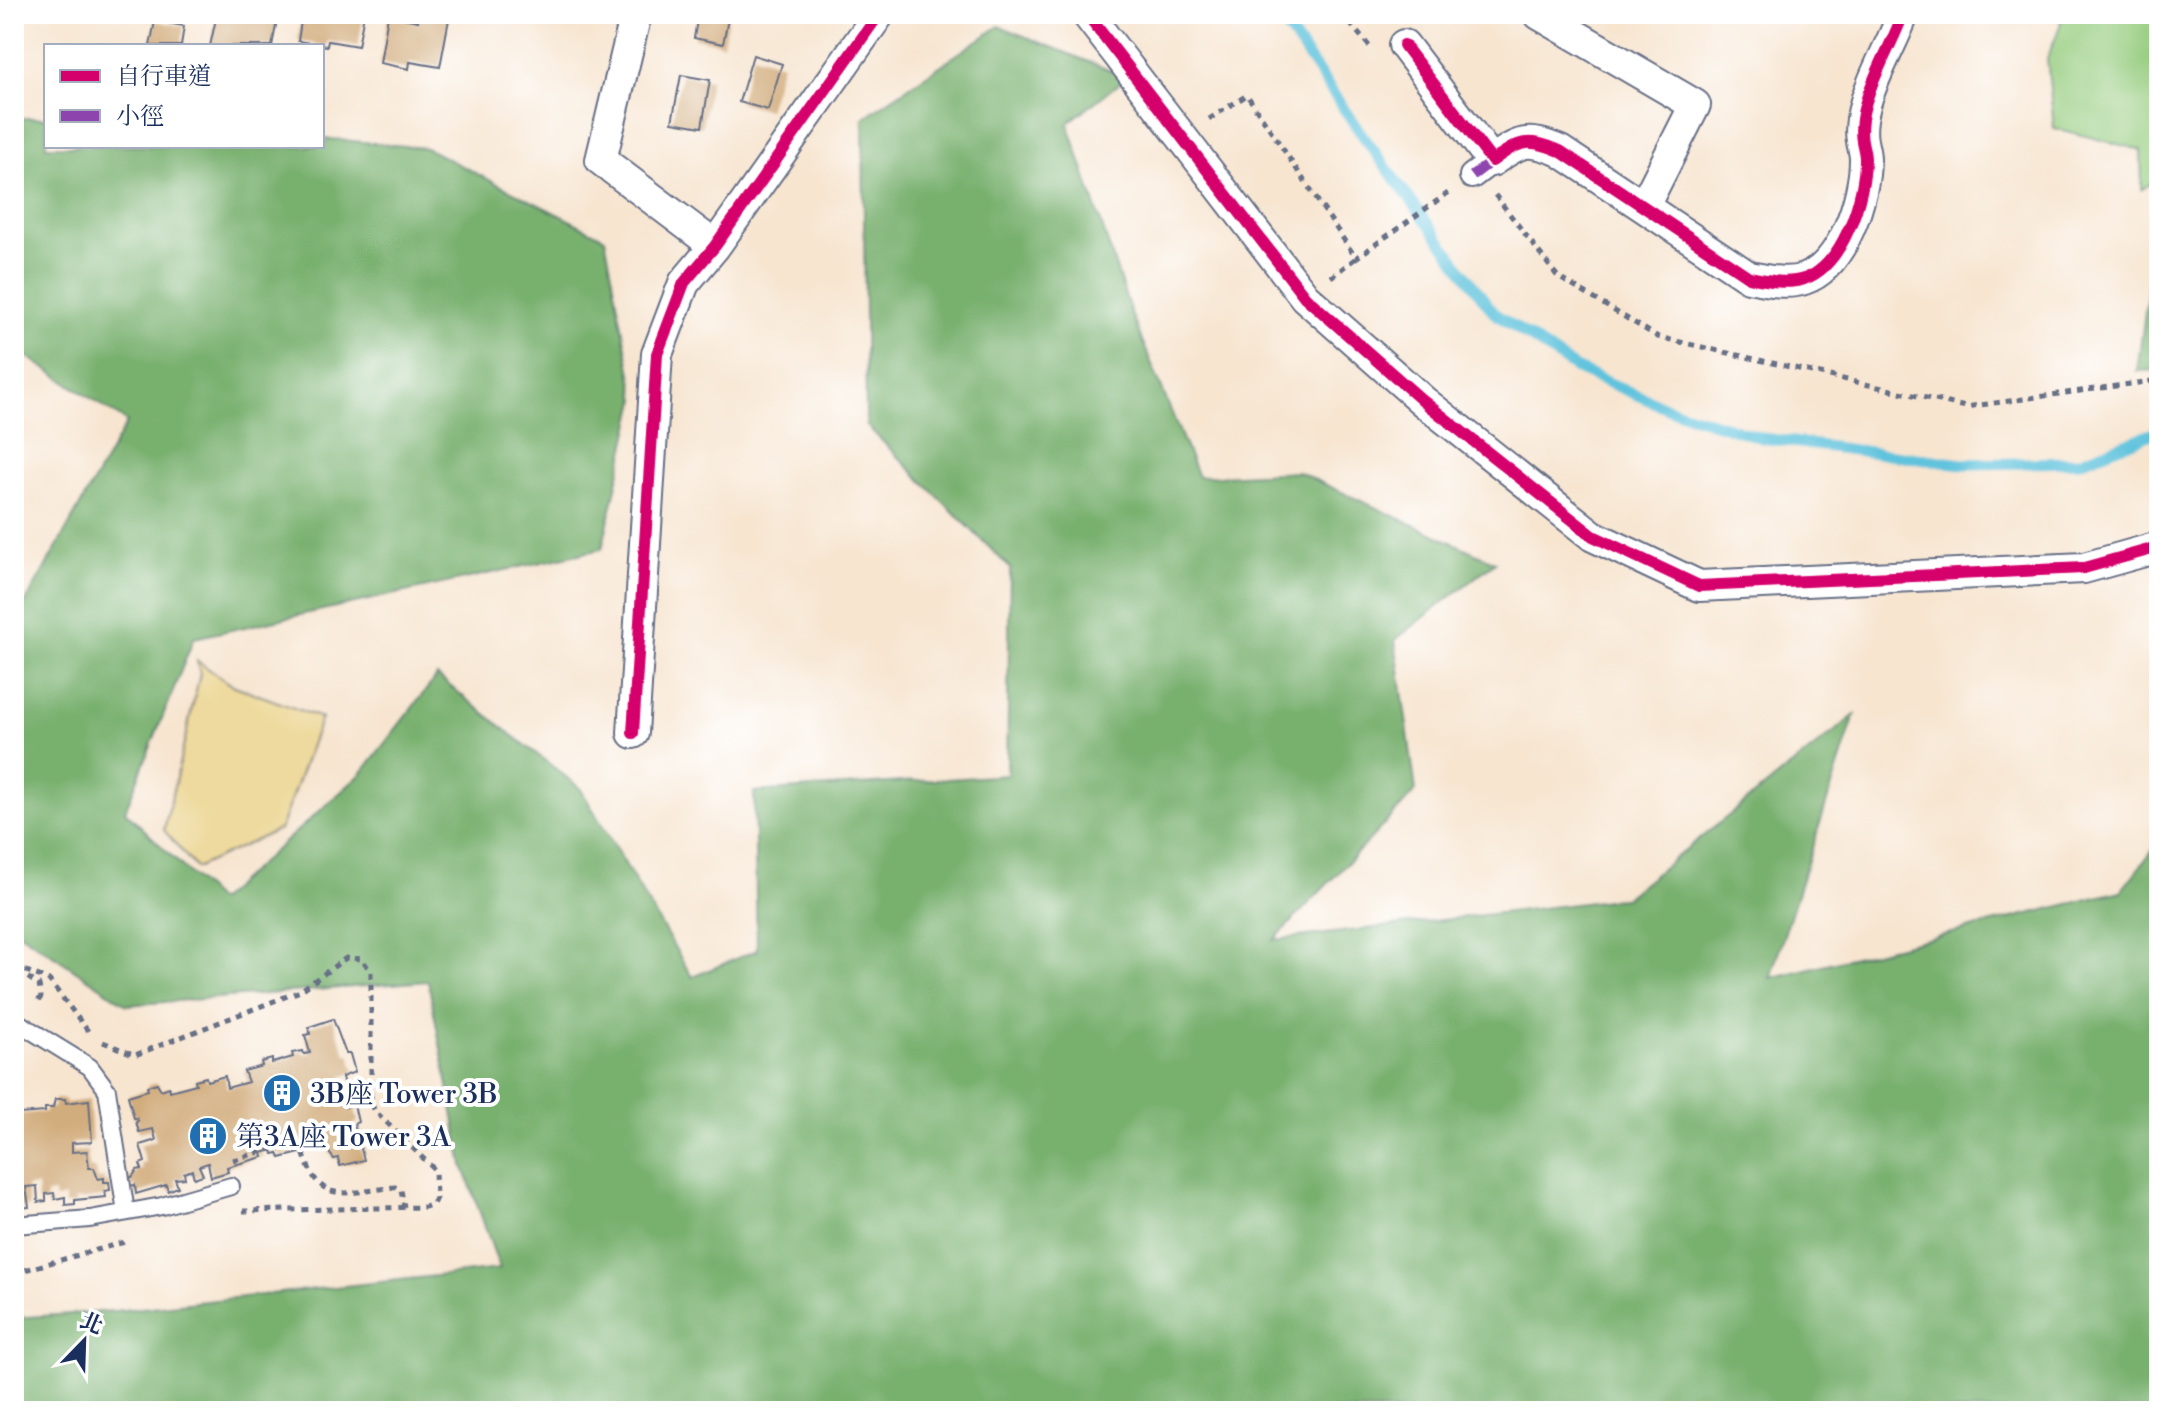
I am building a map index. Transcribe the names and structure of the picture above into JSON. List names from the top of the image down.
{
  "places": {
    "building": ["3B座 Tower 3B", "第3A座 Tower 3A"]
  },
  "legend": ["自行車道", "小徑"],
  "north": "top right"
}
